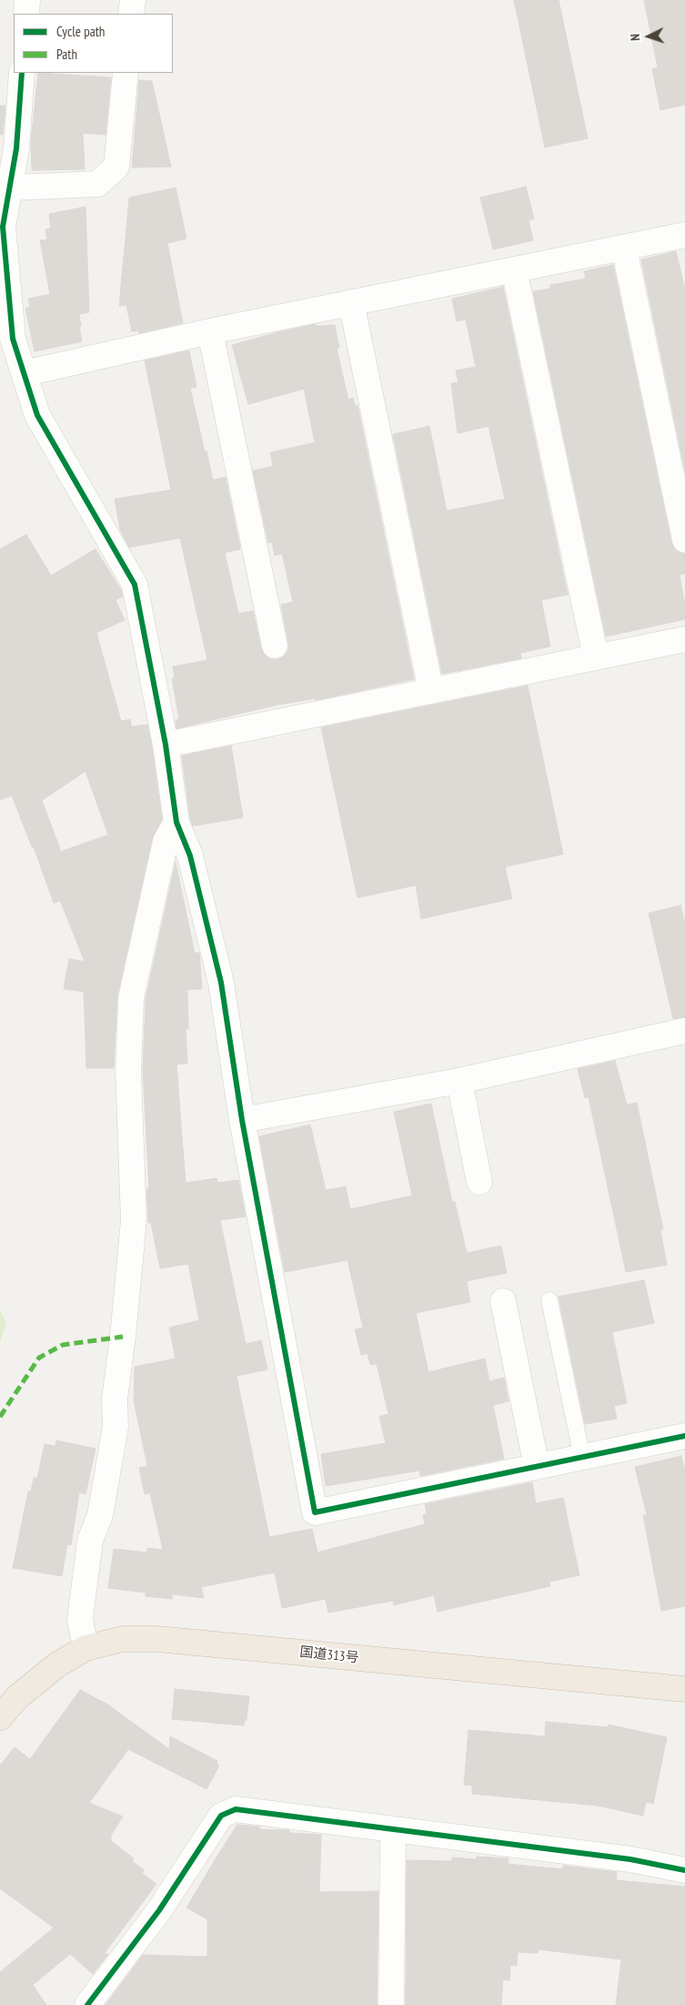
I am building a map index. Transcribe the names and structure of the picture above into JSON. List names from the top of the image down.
{
  "streets": {
    "highway": ["国道313号"]
  },
  "legend": ["Cycle path", "Path"],
  "north": "left"
}
